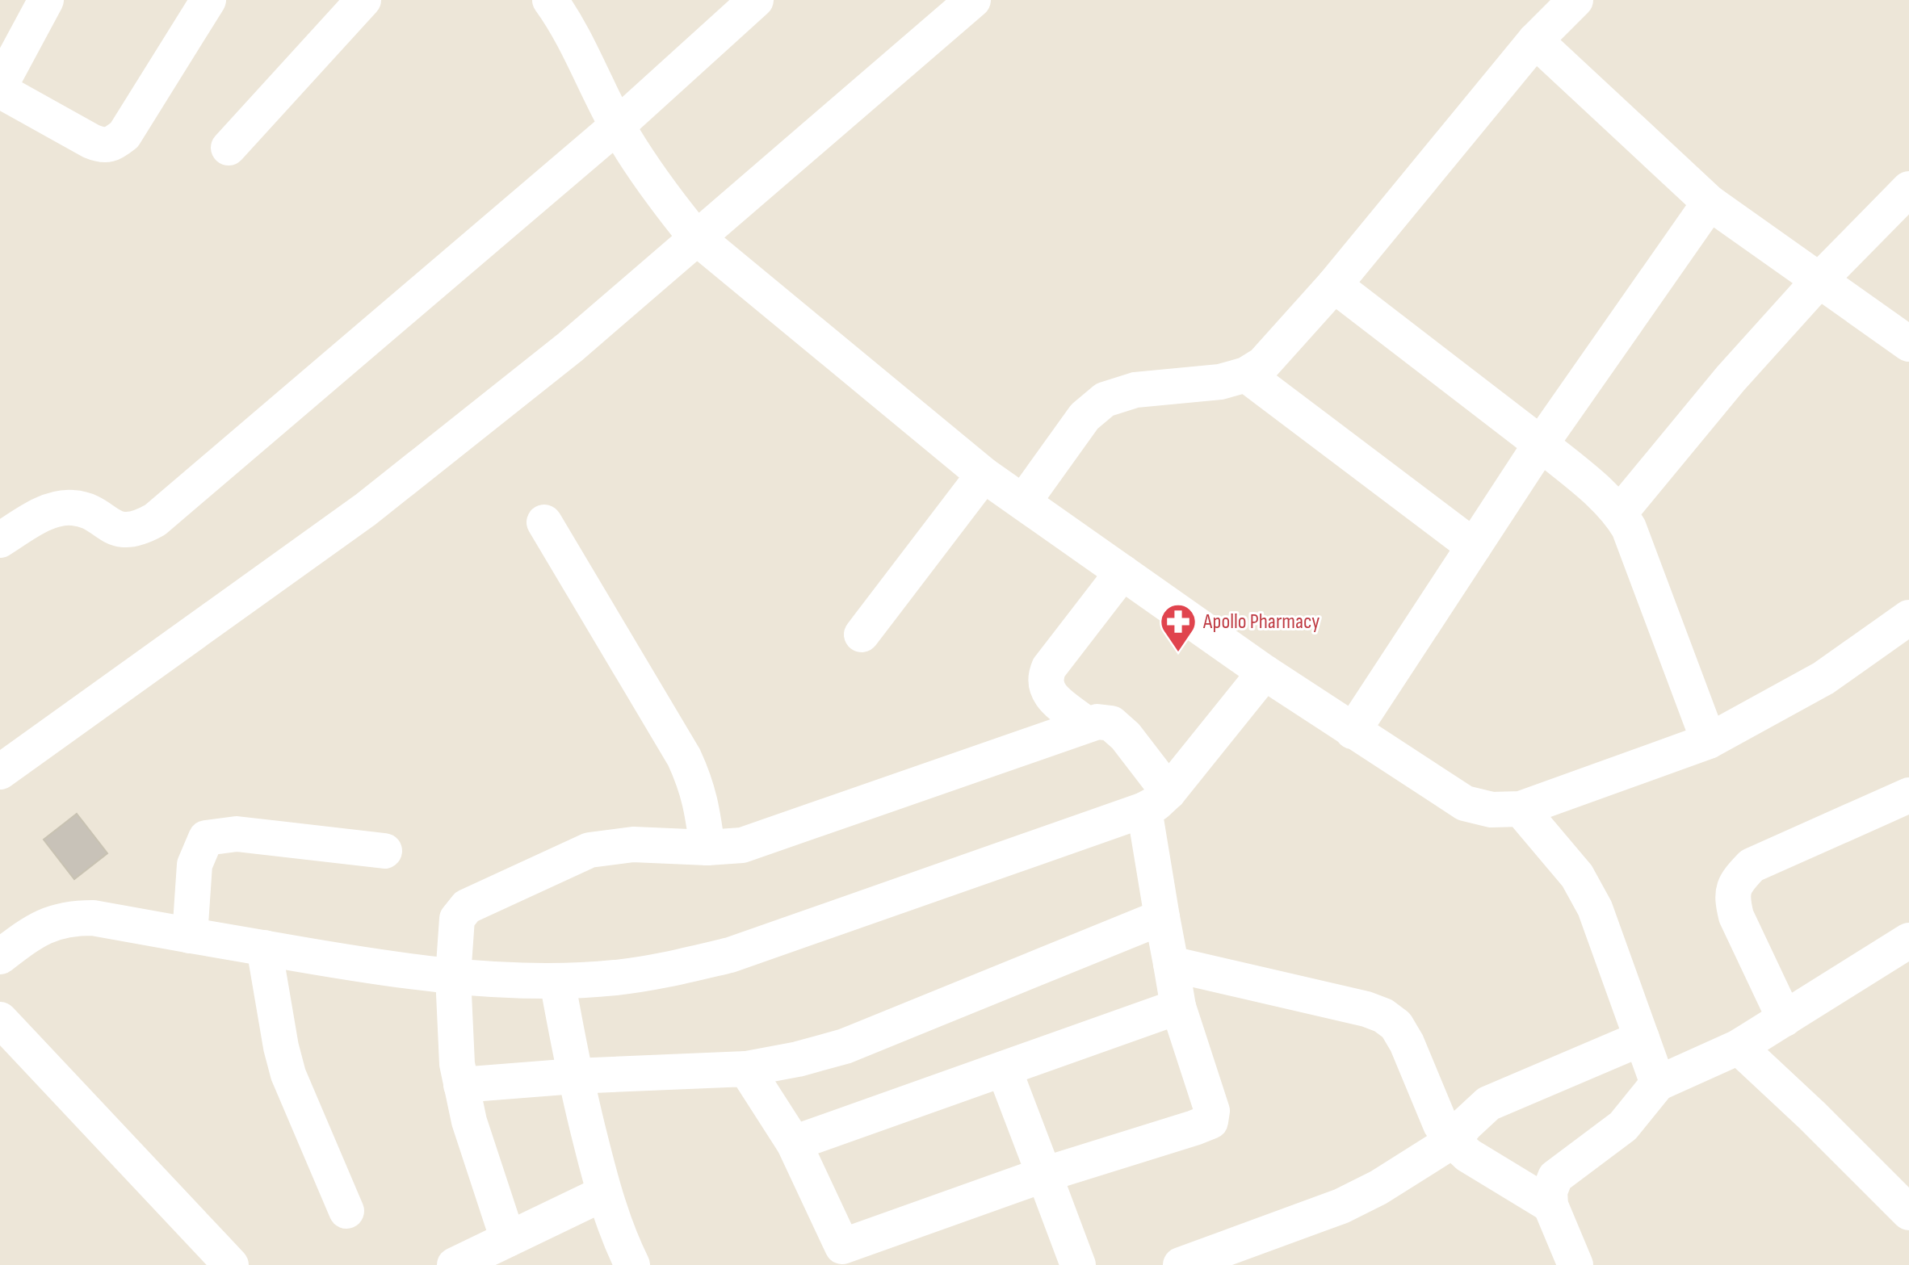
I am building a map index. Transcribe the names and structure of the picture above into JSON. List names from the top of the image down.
{
  "places": {
    "pharmacy": ["Apollo Pharmacy"]
  }
}
